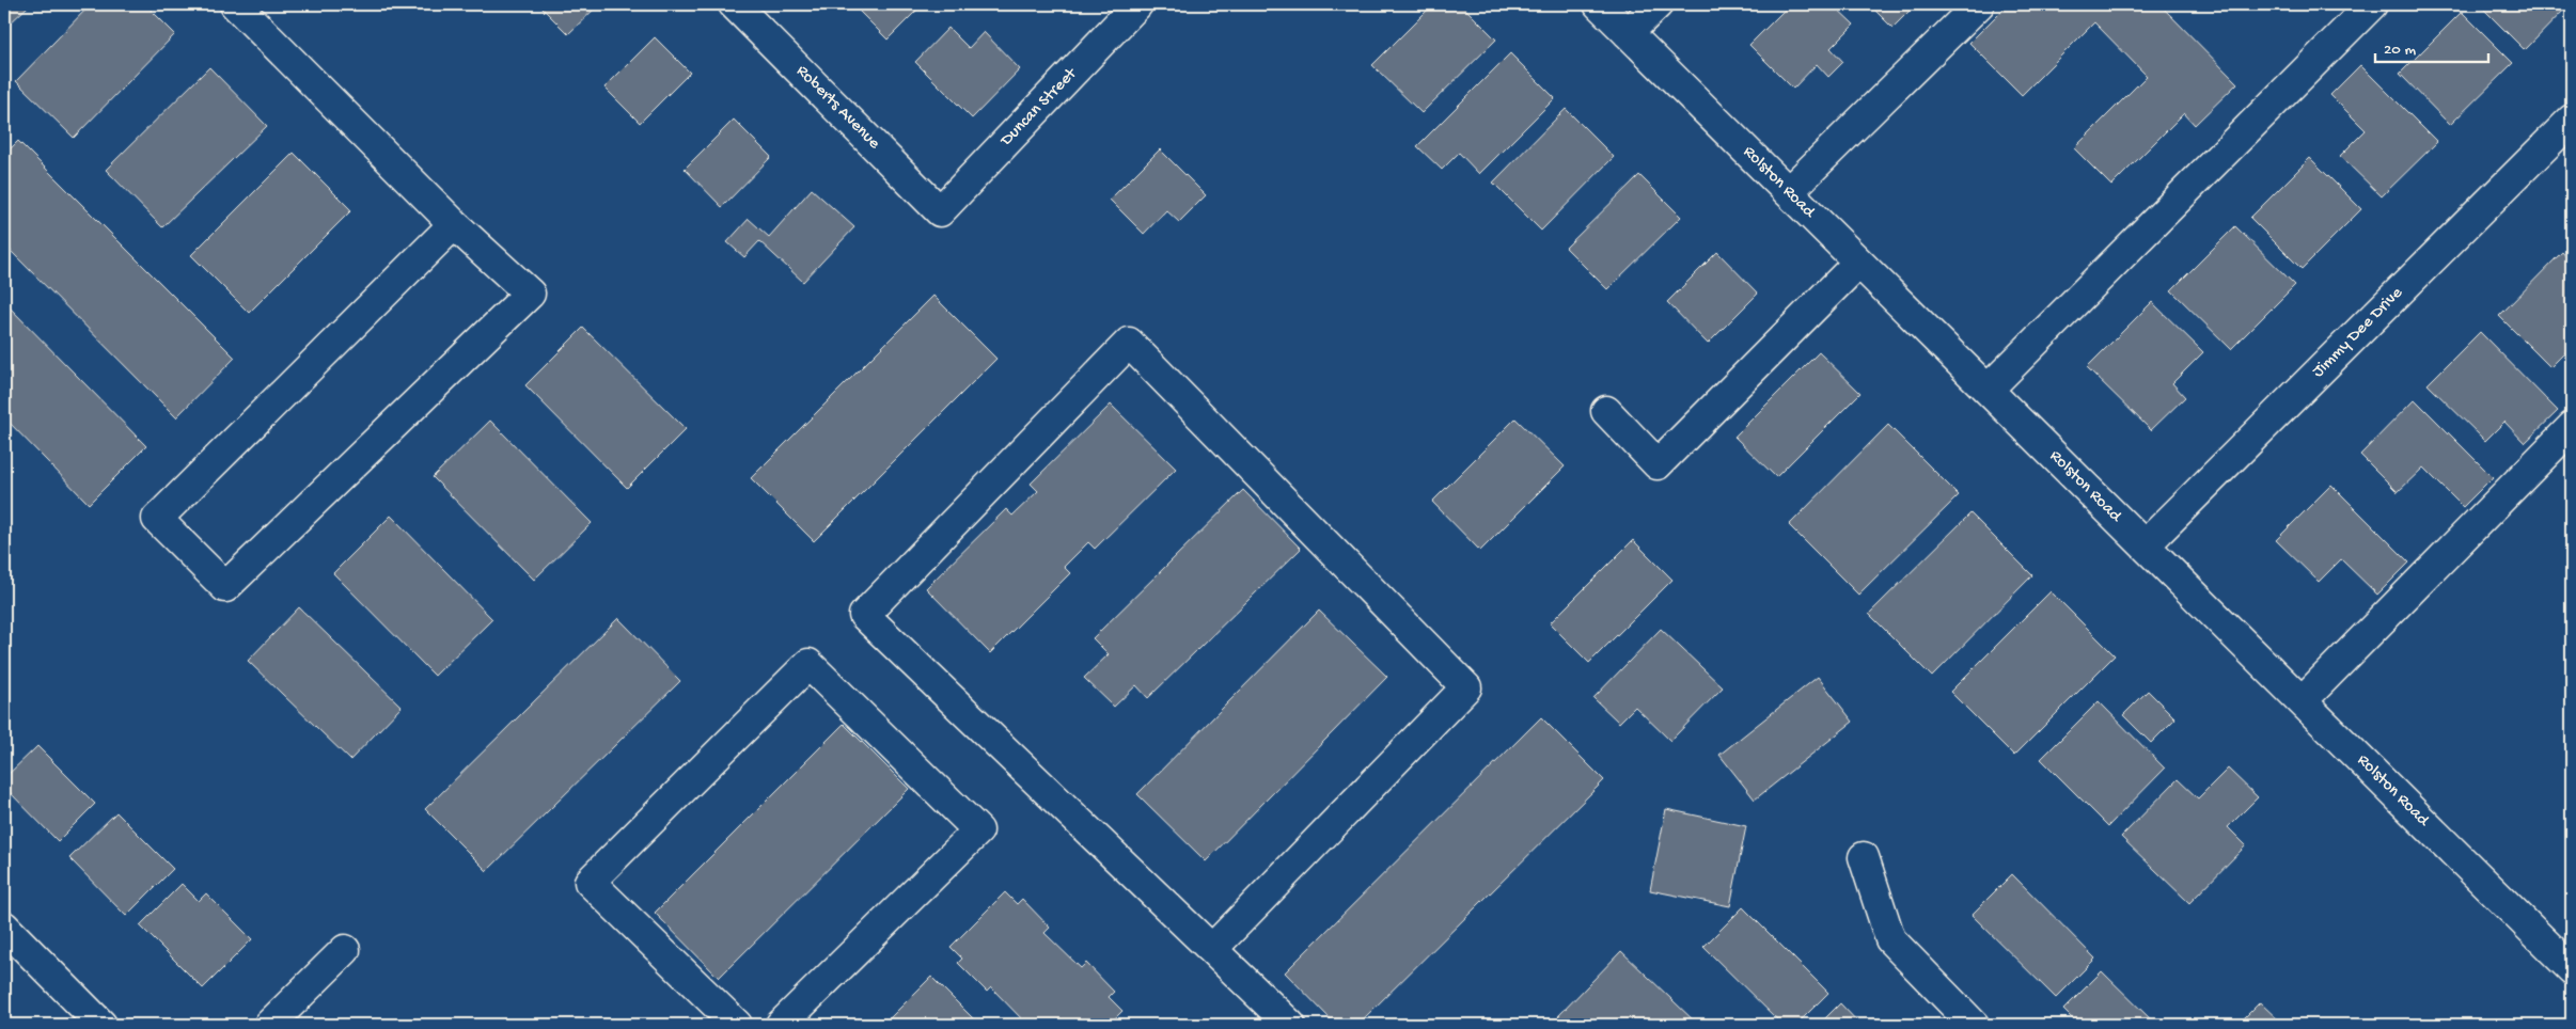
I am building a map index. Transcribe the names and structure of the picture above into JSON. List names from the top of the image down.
{
  "streets": {
    "street": [
      "Roberts Avenue",
      "Duncan Street",
      "Rolston Road",
      "Jimmy Dee Drive"
    ]
  },
  "crossings": [
    ["Roberts Avenue", "Duncan Street"],
    ["Rolston Road", "Jimmy Dee Drive"]
  ],
  "scale_bar": "20 m"
}
